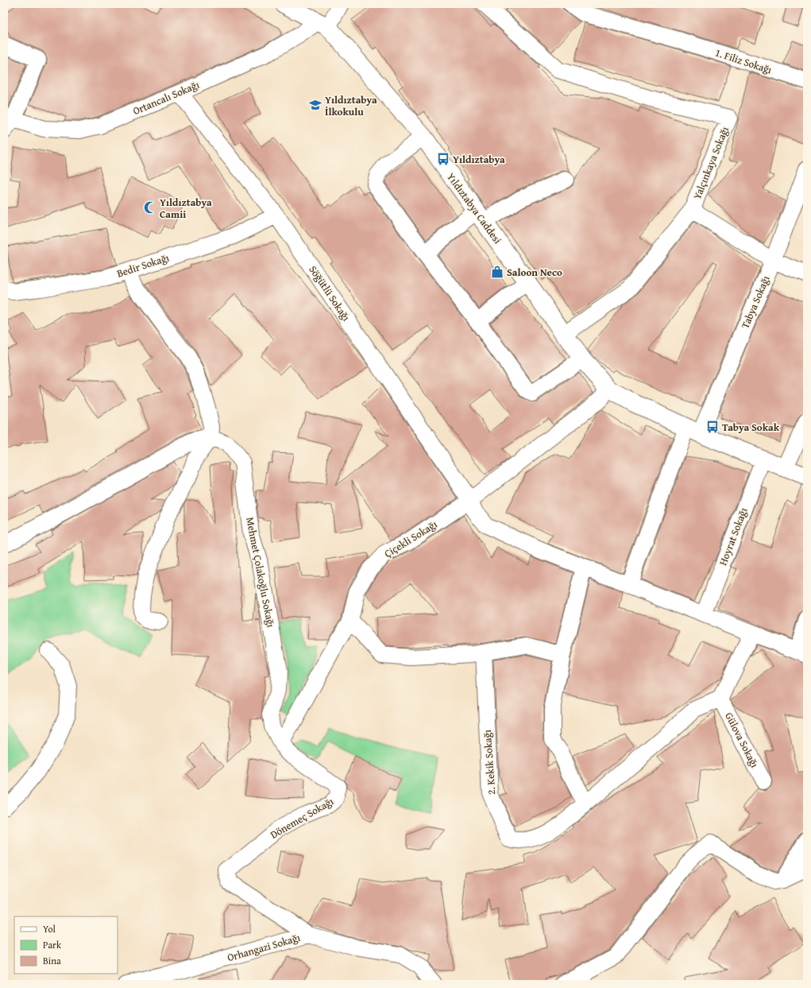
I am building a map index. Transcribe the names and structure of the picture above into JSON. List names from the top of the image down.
{
  "streets": {
    "main road": ["Yıldıztabya Caddesi"],
    "street": [
      "1. Filiz Sokağı",
      "Ortancalı Sokağı",
      "Yalçınkaya Sokağı",
      "Bedir Sokağı",
      "Söğütlü Sokağı",
      "Tabya Sokağı",
      "Hoyrat Sokağı",
      "Çiçekli Sokağı",
      "Mehmet Çolakoğlu Sokağı",
      "Gülova Sokağı",
      "2. Kekik Sokağı",
      "Dönemeç Sokağı",
      "Orhangazi Sokağı"
    ]
  },
  "crossings": [
    ["Ortancalı Sokağı", "Yıldıztabya Caddesi"],
    ["Ortancalı Sokağı", "Söğütlü Sokağı"],
    ["Yalçınkaya Sokağı", "Yıldıztabya Caddesi"],
    ["Yıldıztabya Caddesi", "Tabya Sokağı"],
    ["Yıldıztabya Caddesi", "Hoyrat Sokağı"],
    ["Yıldıztabya Caddesi", "Çiçekli Sokağı"],
    ["Bedir Sokağı", "Söğütlü Sokağı"],
    ["Söğütlü Sokağı", "Tabya Sokağı"],
    ["Söğütlü Sokağı", "Hoyrat Sokağı"],
    ["Söğütlü Sokağı", "Çiçekli Sokağı"],
    ["Çiçekli Sokağı", "Mehmet Çolakoğlu Sokağı"],
    ["Çiçekli Sokağı", "Dönemeç Sokağı"],
    ["Mehmet Çolakoğlu Sokağı", "Dönemeç Sokağı"],
    ["Gülova Sokağı", "2. Kekik Sokağı"],
    ["Dönemeç Sokağı", "Orhangazi Sokağı"]
  ],
  "places": {
    "school or university": ["Yıldıztabya İlkokulu"],
    "bus stop": ["Yıldıztabya", "Tabya Sokak"],
    "mosque": ["Yıldıztabya Camii"],
    "shop": ["Saloon Neco"]
  },
  "legend": ["Yol", "Park", "Bina"]
}
